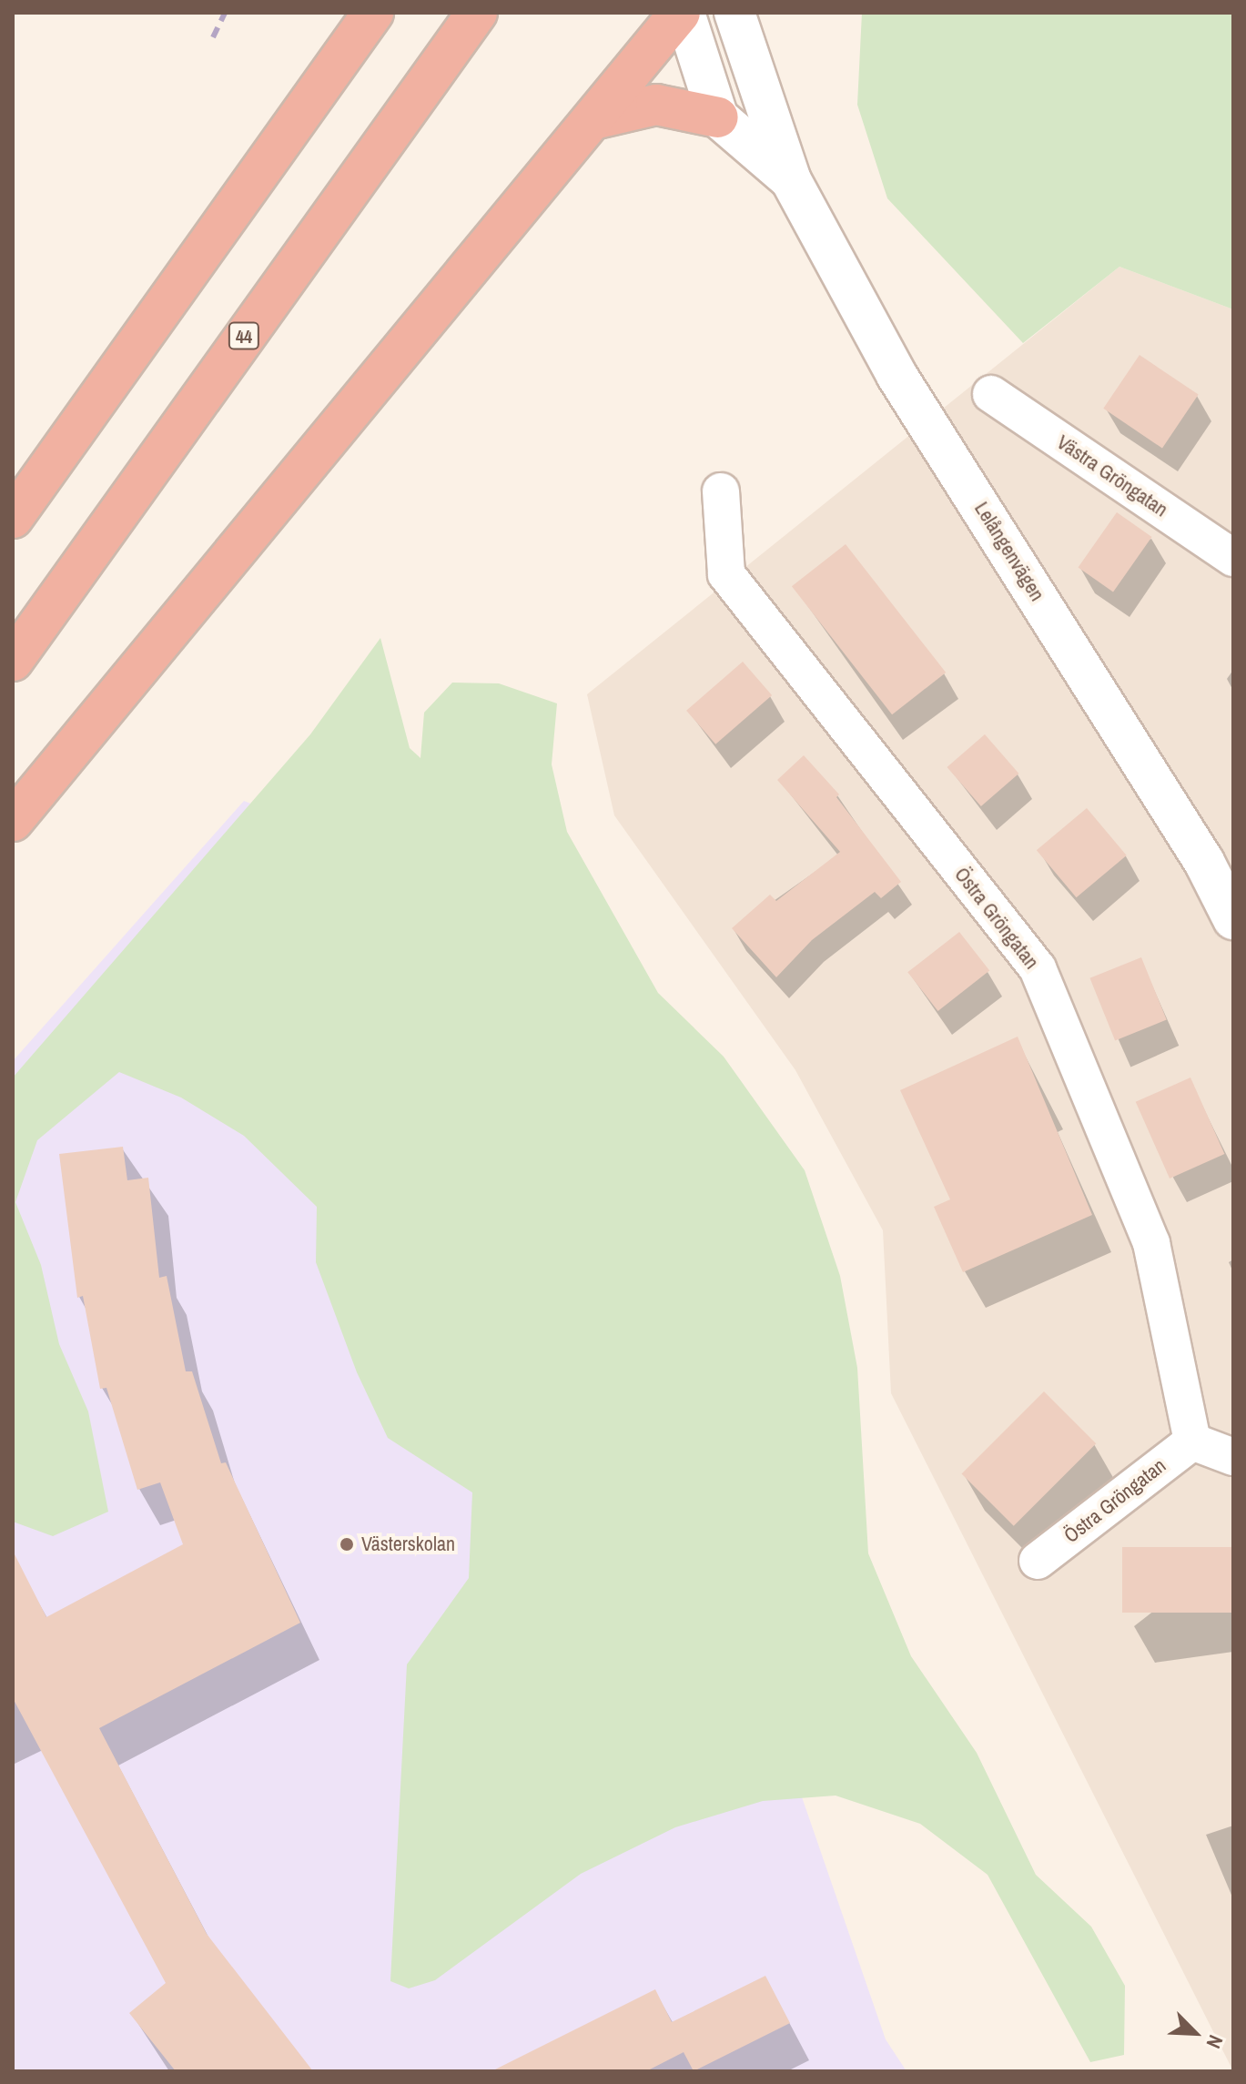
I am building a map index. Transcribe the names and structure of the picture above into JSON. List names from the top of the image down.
{
  "streets": {
    "highway": ["44"],
    "street": ["Västra Gröngatan", "Lelångenvägen", "Östra Gröngatan"]
  },
  "places": ["Västerskolan"],
  "north": "bottom right"
}
